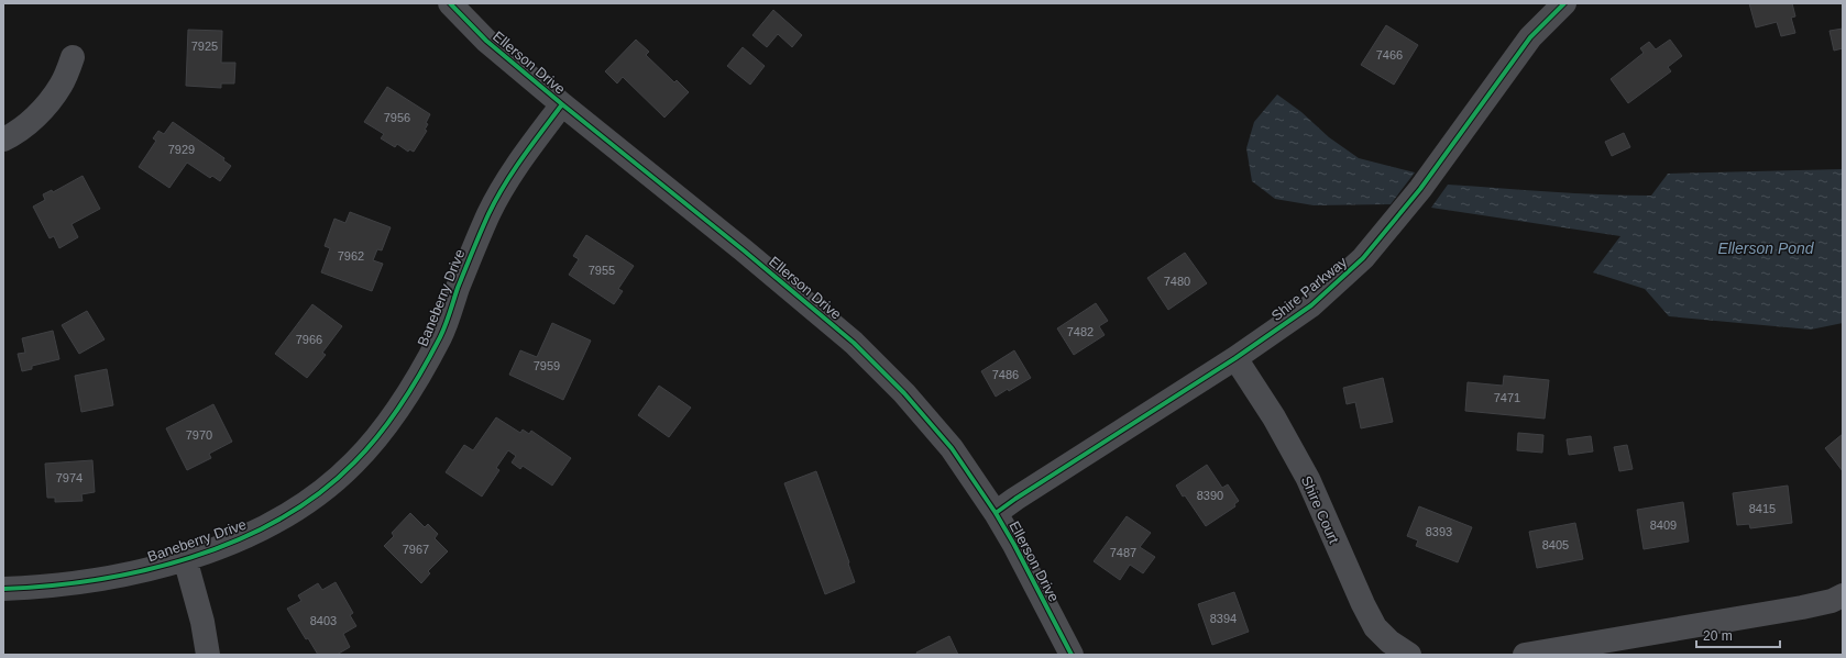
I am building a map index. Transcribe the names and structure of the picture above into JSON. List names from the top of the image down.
{
  "streets": {
    "street": [
      "Ellerson Drive",
      "Shire Parkway",
      "Baneberry Drive",
      "Shire Court"
    ]
  },
  "crossings": [
    ["Ellerson Drive", "Shire Parkway"],
    ["Ellerson Drive", "Baneberry Drive"],
    ["Shire Parkway", "Shire Court"]
  ],
  "water": ["Ellerson Pond"],
  "house_numbers": [
    "7925",
    "7466",
    "7956",
    "7929",
    "7962",
    "7955",
    "7480",
    "7482",
    "7966",
    "7959",
    "7486",
    "7471",
    "7970",
    "7974",
    "8390",
    "8415",
    "8409",
    "8393",
    "8405",
    "7967",
    "7487",
    "8394",
    "8403"
  ],
  "scale_bar": "20 m"
}
